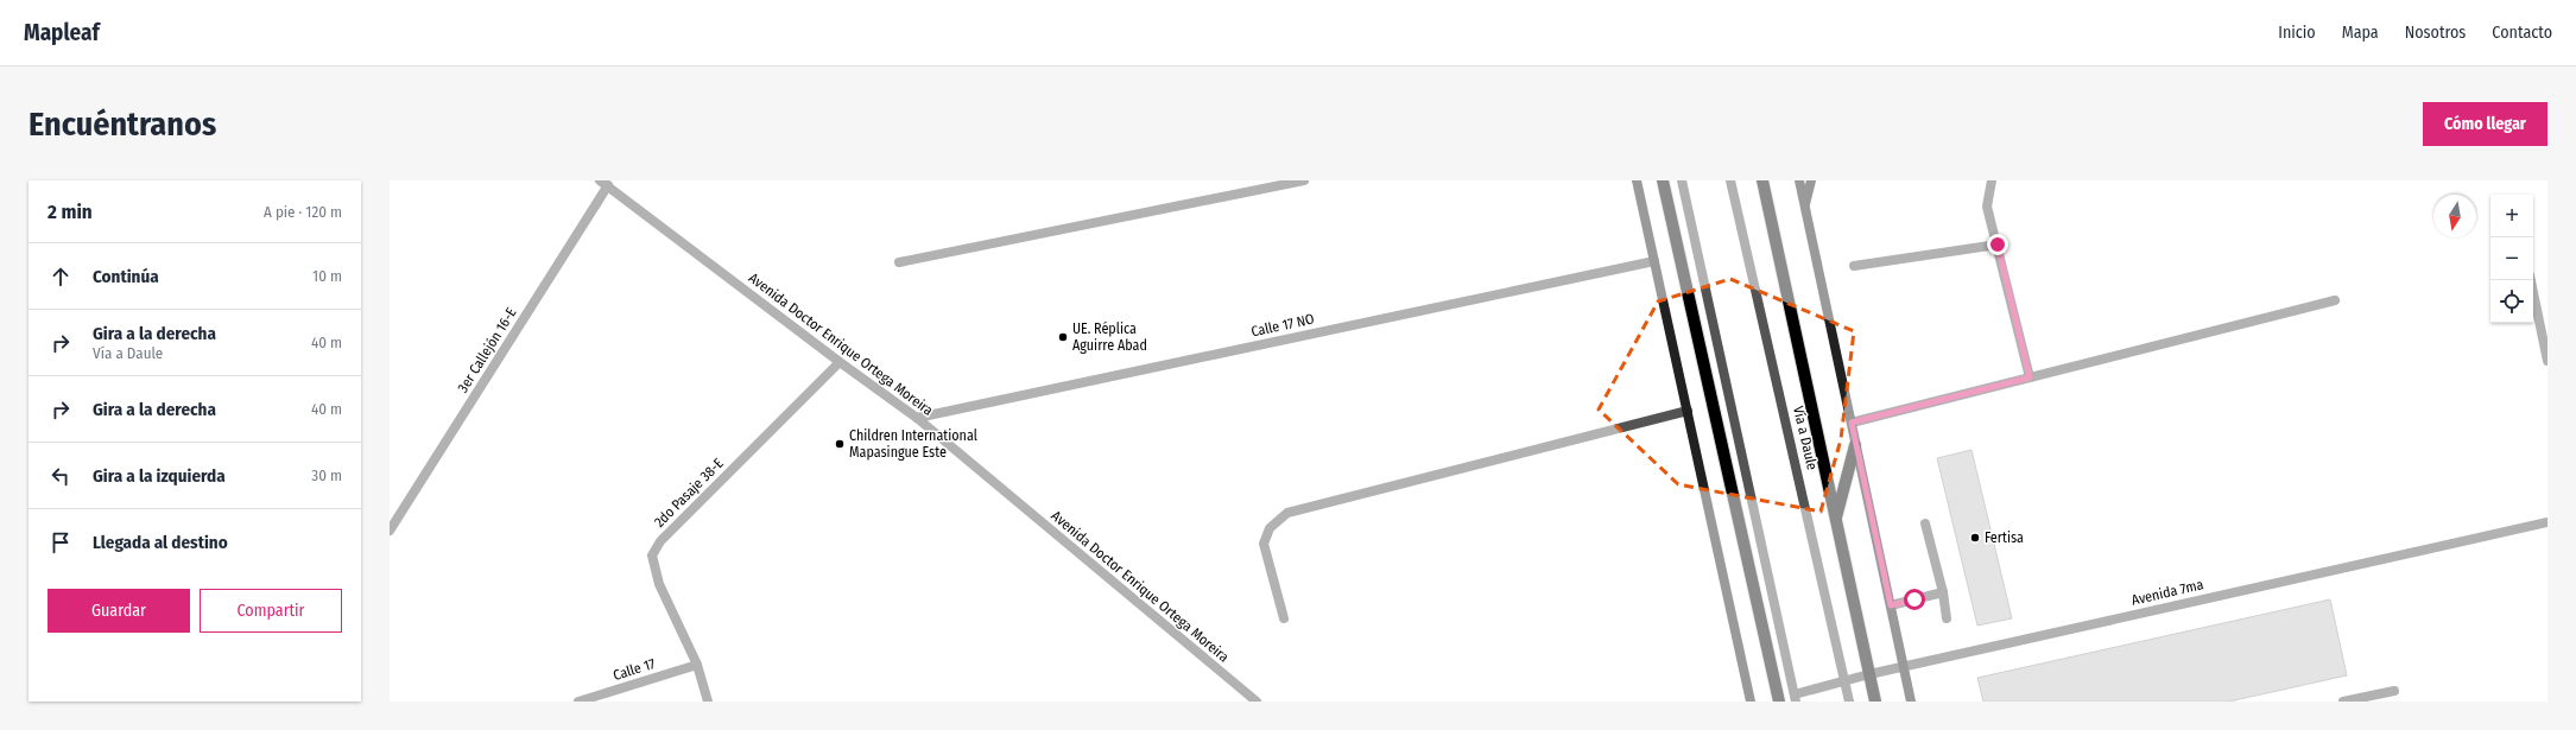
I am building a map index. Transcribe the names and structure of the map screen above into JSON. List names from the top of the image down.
{
  "streets": {
    "main road": ["Vía a Daule"],
    "street": [
      "Calle 17 NO",
      "Avenida Doctor Enrique Ortega Moreira",
      "3er Callejón 16-E",
      "2do Pasaje 38-E",
      "Avenida 7ma",
      "Calle 17"
    ]
  },
  "crossings": [
    ["Calle 17 NO", "Avenida Doctor Enrique Ortega Moreira"],
    ["Avenida Doctor Enrique Ortega Moreira", "3er Callejón 16-E"],
    ["Avenida Doctor Enrique Ortega Moreira", "2do Pasaje 38-E"],
    ["Vía a Daule", "Avenida 7ma"],
    ["2do Pasaje 38-E", "Calle 17"]
  ],
  "places": ["UE. Réplica Aguirre Abad", "Children International Mapasingue Este", "Fertisa"],
  "north": "bottom",
  "page": {
    "header": "Mapleaf",
    "nav": [
      "Inicio",
      "Mapa",
      "Nosotros",
      "Contacto"
    ],
    "buttons": [
      "Cómo llegar",
      ["Guardar", "Compartir"]
    ],
    "title": "Encuéntranos",
    "heading": ["2 min", "A pie · 120 m"],
    "map_buttons": ["+", "−"],
    "list": [
      ["Continúa", "10 m"],
      ["Gira a la derecha", "Vía a Daule", "40 m"],
      ["Gira a la derecha", "40 m"],
      ["Gira a la izquierda", "30 m"],
      "Llegada al destino"
    ]
  }
}
